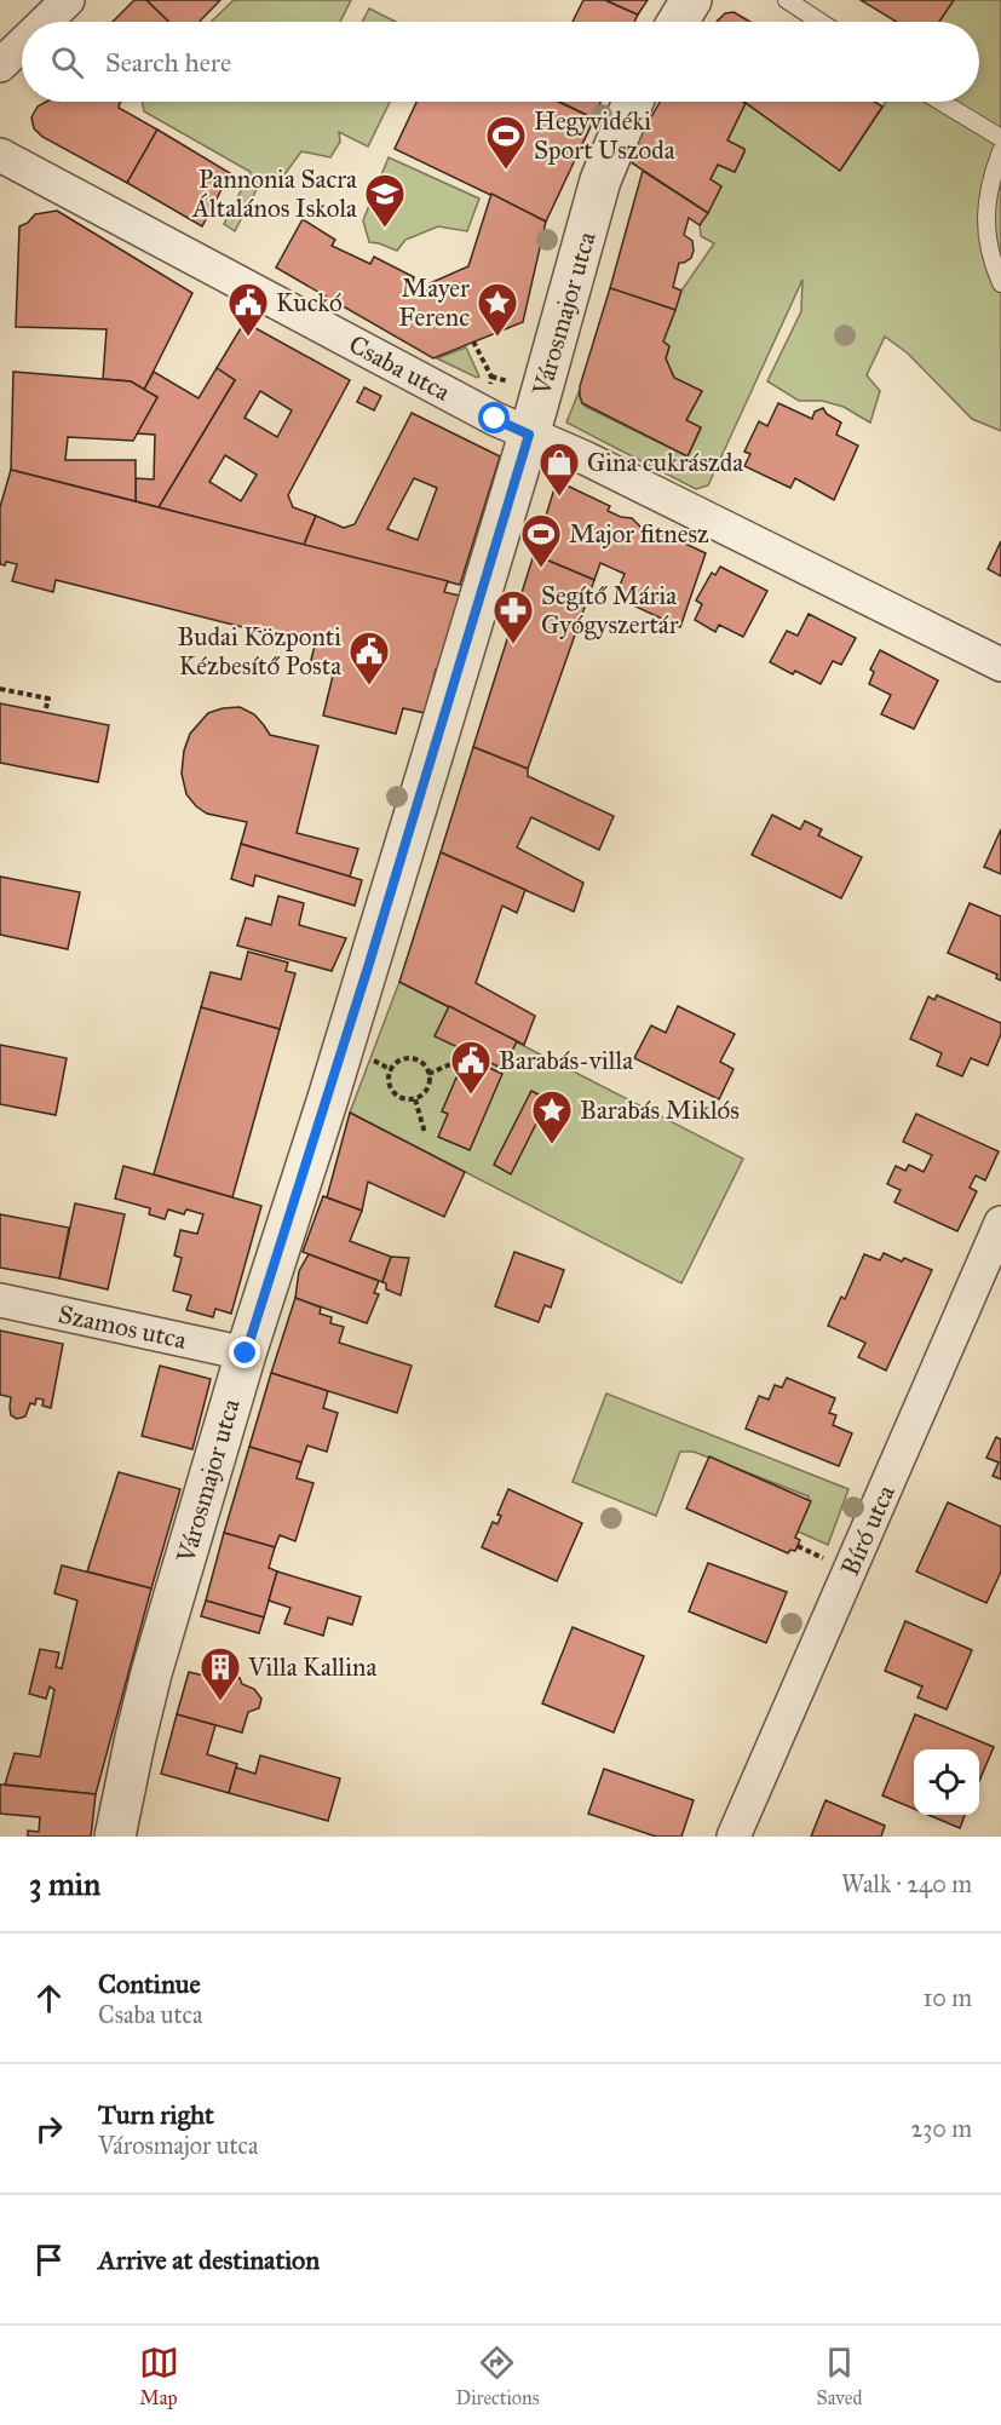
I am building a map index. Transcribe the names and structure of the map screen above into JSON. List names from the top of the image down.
{
  "streets": {
    "street": [
      "Városmajor utca",
      "Csaba utca",
      "Szamos utca",
      "Bíró utca"
    ]
  },
  "crossings": [
    ["Városmajor utca", "Csaba utca"],
    ["Városmajor utca", "Szamos utca"]
  ],
  "places": {
    "sports": ["Hegyvidéki Sport Uszoda", "Major fitnesz"],
    "school or university": ["Pannonia Sacra Általános Iskola"],
    "public building": ["Kuckó", "Budai Központi Kézbesítő Posta", "Barabás-villa"],
    "place": ["Mayer Ferenc", "Barabás Miklós"],
    "shop": ["Gina cukrászda"],
    "pharmacy": ["Segítő Mária Gyógyszertár"],
    "building": ["Villa Kallina"]
  },
  "page": {
    "search": "Search here",
    "heading": ["3 min", "Walk · 240 m"],
    "list": [
      ["Continue", "Csaba utca", "10 m"],
      ["Turn right", "Városmajor utca", "230 m"],
      "Arrive at destination"
    ],
    "nav": ["Map", "Directions", "Saved"]
  }
}
